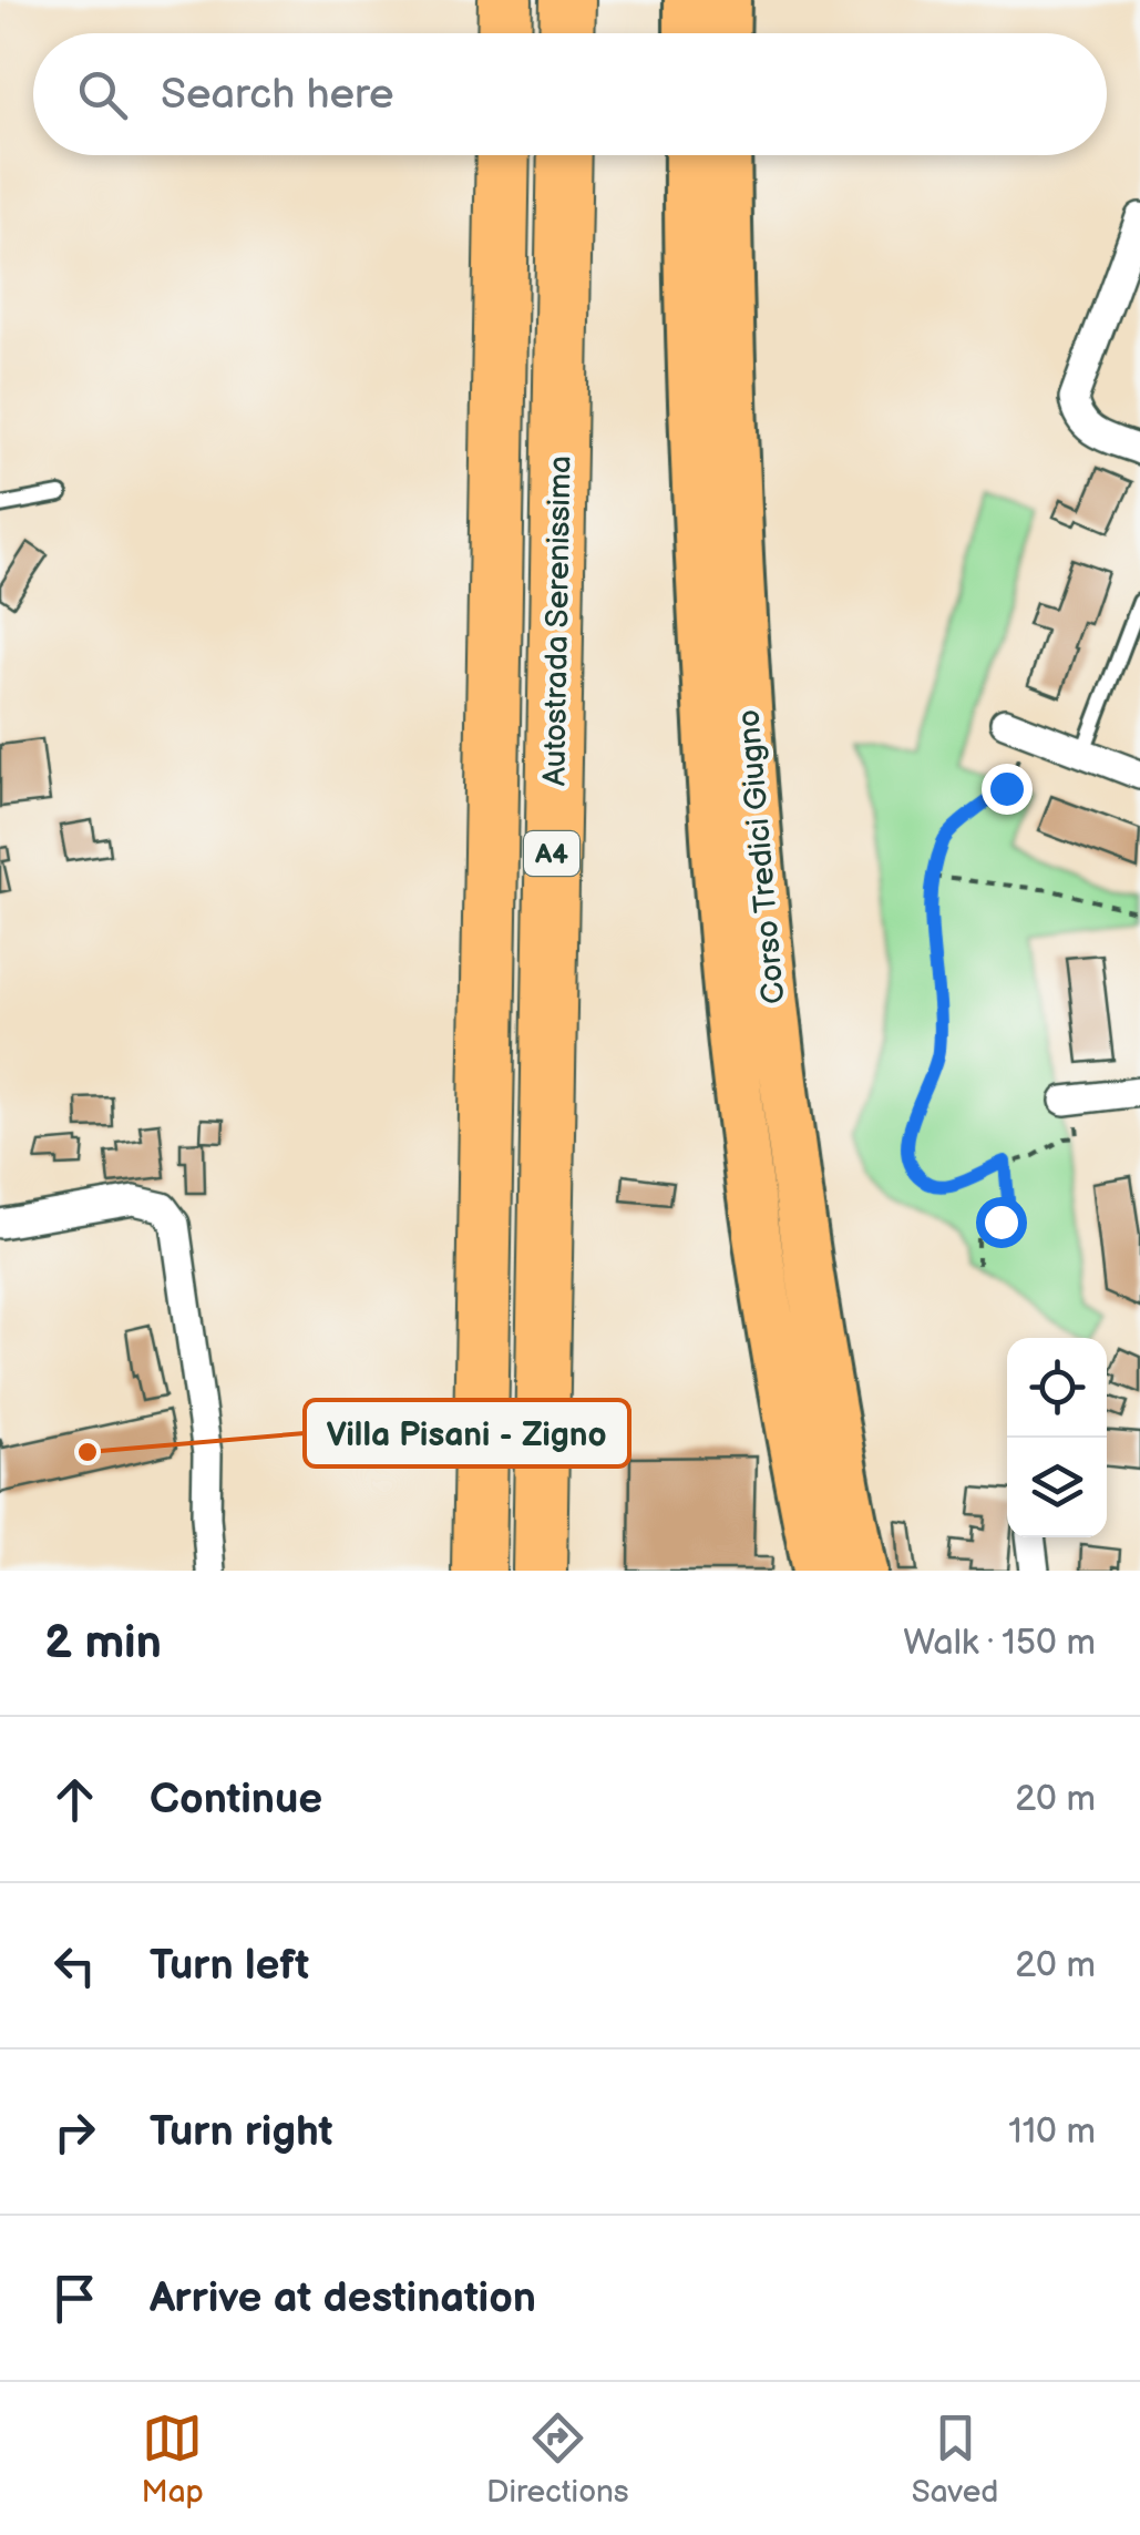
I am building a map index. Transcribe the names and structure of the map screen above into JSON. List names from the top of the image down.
{
  "streets": {
    "highway": ["Autostrada Serenissima", "A4", "Corso Tredici Giugno"]
  },
  "places": ["Villa Pisani - Zigno"],
  "page": {
    "search": "Search here",
    "heading": ["2 min", "Walk · 150 m"],
    "list": [
      ["Continue", "20 m"],
      ["Turn left", "20 m"],
      ["Turn right", "110 m"],
      "Arrive at destination"
    ],
    "nav": ["Map", "Directions", "Saved"]
  }
}
